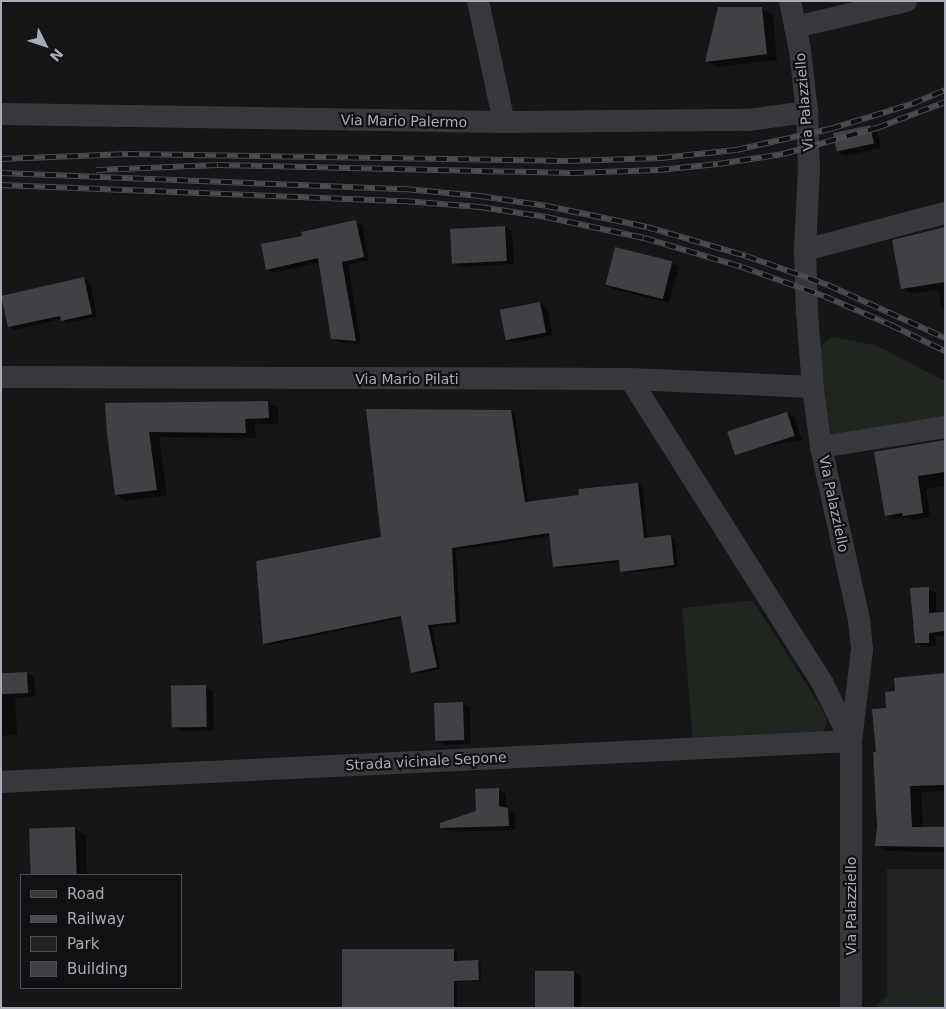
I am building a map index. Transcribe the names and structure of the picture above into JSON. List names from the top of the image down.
{
  "streets": {
    "street": [
      "Via Palazziello",
      "Via Mario Palermo",
      "Via Mario Pilati",
      "Strada vicinale Sepone"
    ]
  },
  "crossings": [
    ["Via Palazziello", "Via Mario Palermo"],
    ["Via Palazziello", "Via Mario Pilati"],
    ["Via Palazziello", "Strada vicinale Sepone"]
  ],
  "legend": [
    "Road",
    "Railway",
    "Park",
    "Building"
  ],
  "north": "bottom right"
}
